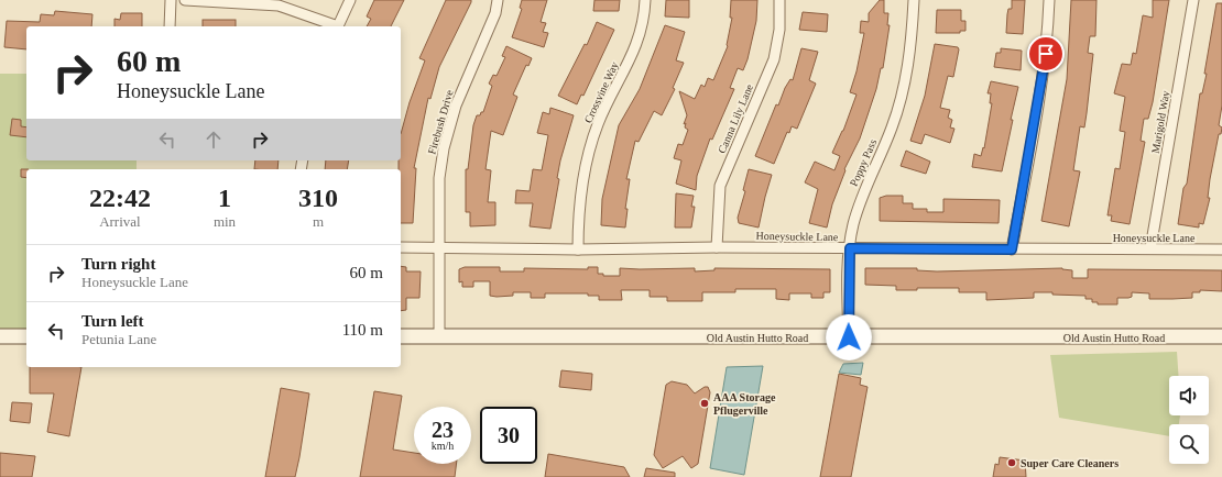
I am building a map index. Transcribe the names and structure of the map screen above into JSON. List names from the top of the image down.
{
  "streets": {
    "street": [
      "Crossvine Way",
      "Canna Lily Lane",
      "Firebush Drive",
      "Marigold Way",
      "Poppy Pass",
      "Honeysuckle Lane",
      "Old Austin Hutto Road"
    ]
  },
  "crossings": [
    ["Crossvine Way", "Honeysuckle Lane"],
    ["Canna Lily Lane", "Honeysuckle Lane"],
    ["Firebush Drive", "Honeysuckle Lane"],
    ["Firebush Drive", "Old Austin Hutto Road"],
    ["Marigold Way", "Honeysuckle Lane"],
    ["Poppy Pass", "Honeysuckle Lane"],
    ["Poppy Pass", "Old Austin Hutto Road"]
  ],
  "places": ["AAA Storage Pflugerville", "Super Care Cleaners"],
  "page": {
    "turn": ["60 m", "Honeysuckle Lane"],
    "eta": [
      "22:42",
      "Arrival",
      "1",
      "min",
      "310",
      "m"
    ],
    "list": [
      {
        "name": "Turn right",
        "note": "Honeysuckle Lane",
        "value": "60 m"
      },
      {
        "name": "Turn left",
        "note": "Petunia Lane",
        "value": "110 m"
      }
    ],
    "speed": "23 km/h",
    "limit": "30"
  }
}
